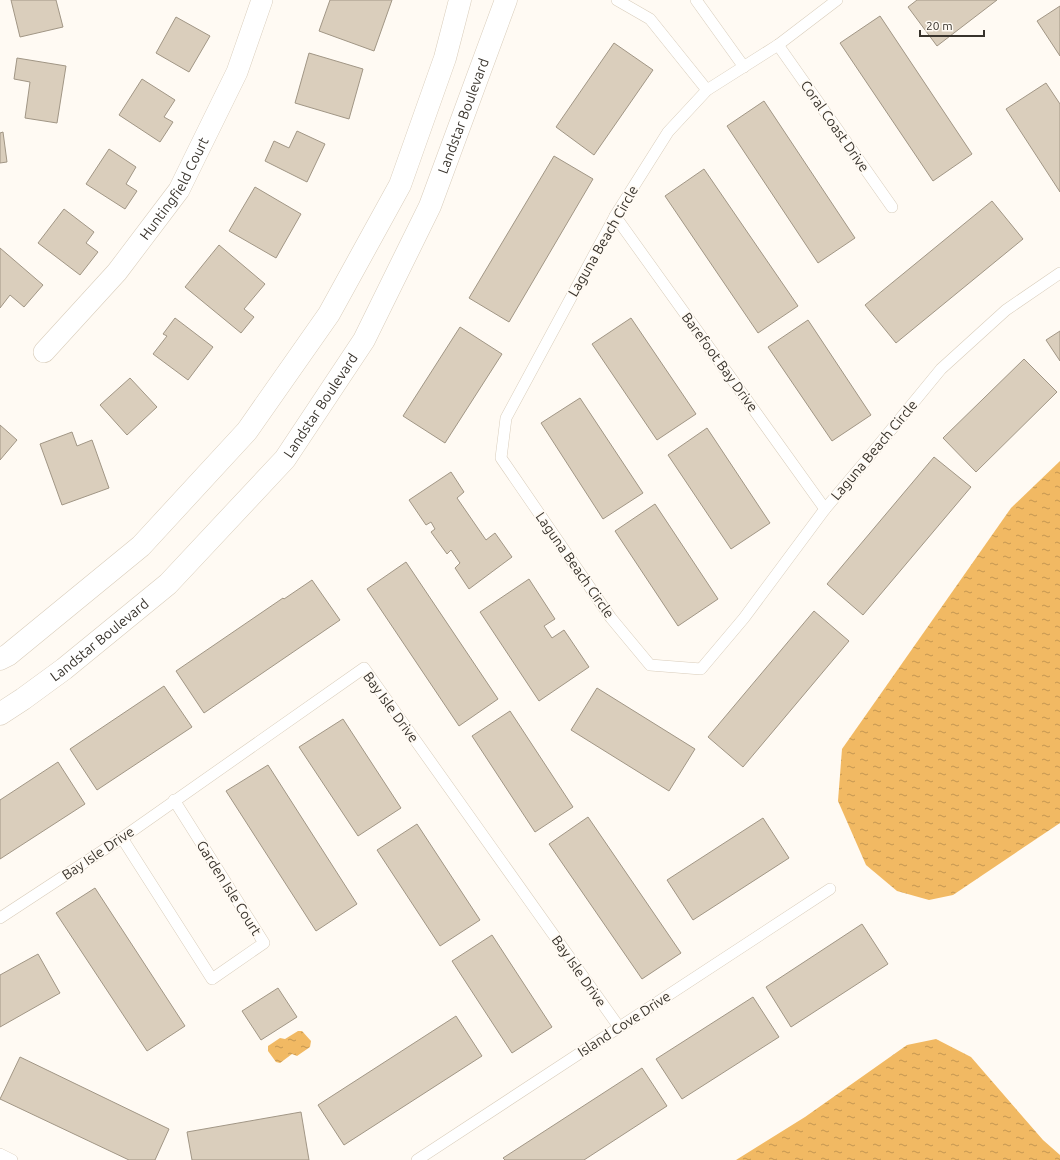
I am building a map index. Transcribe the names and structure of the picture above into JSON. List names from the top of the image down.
{
  "streets": {
    "main road": ["Landstar Boulevard"],
    "street": ["Huntingfield Court"],
    "lane": [
      "Coral Coast Drive",
      "Laguna Beach Circle",
      "Barefoot Bay Drive",
      "Bay Isle Drive",
      "Garden Isle Court",
      "Island Cove Drive"
    ]
  },
  "crossings": [
    ["Coral Coast Drive", "Laguna Beach Circle"],
    ["Laguna Beach Circle", "Barefoot Bay Drive"],
    ["Bay Isle Drive", "Garden Isle Court"],
    ["Bay Isle Drive", "Island Cove Drive"]
  ],
  "scale_bar": "20 m"
}
